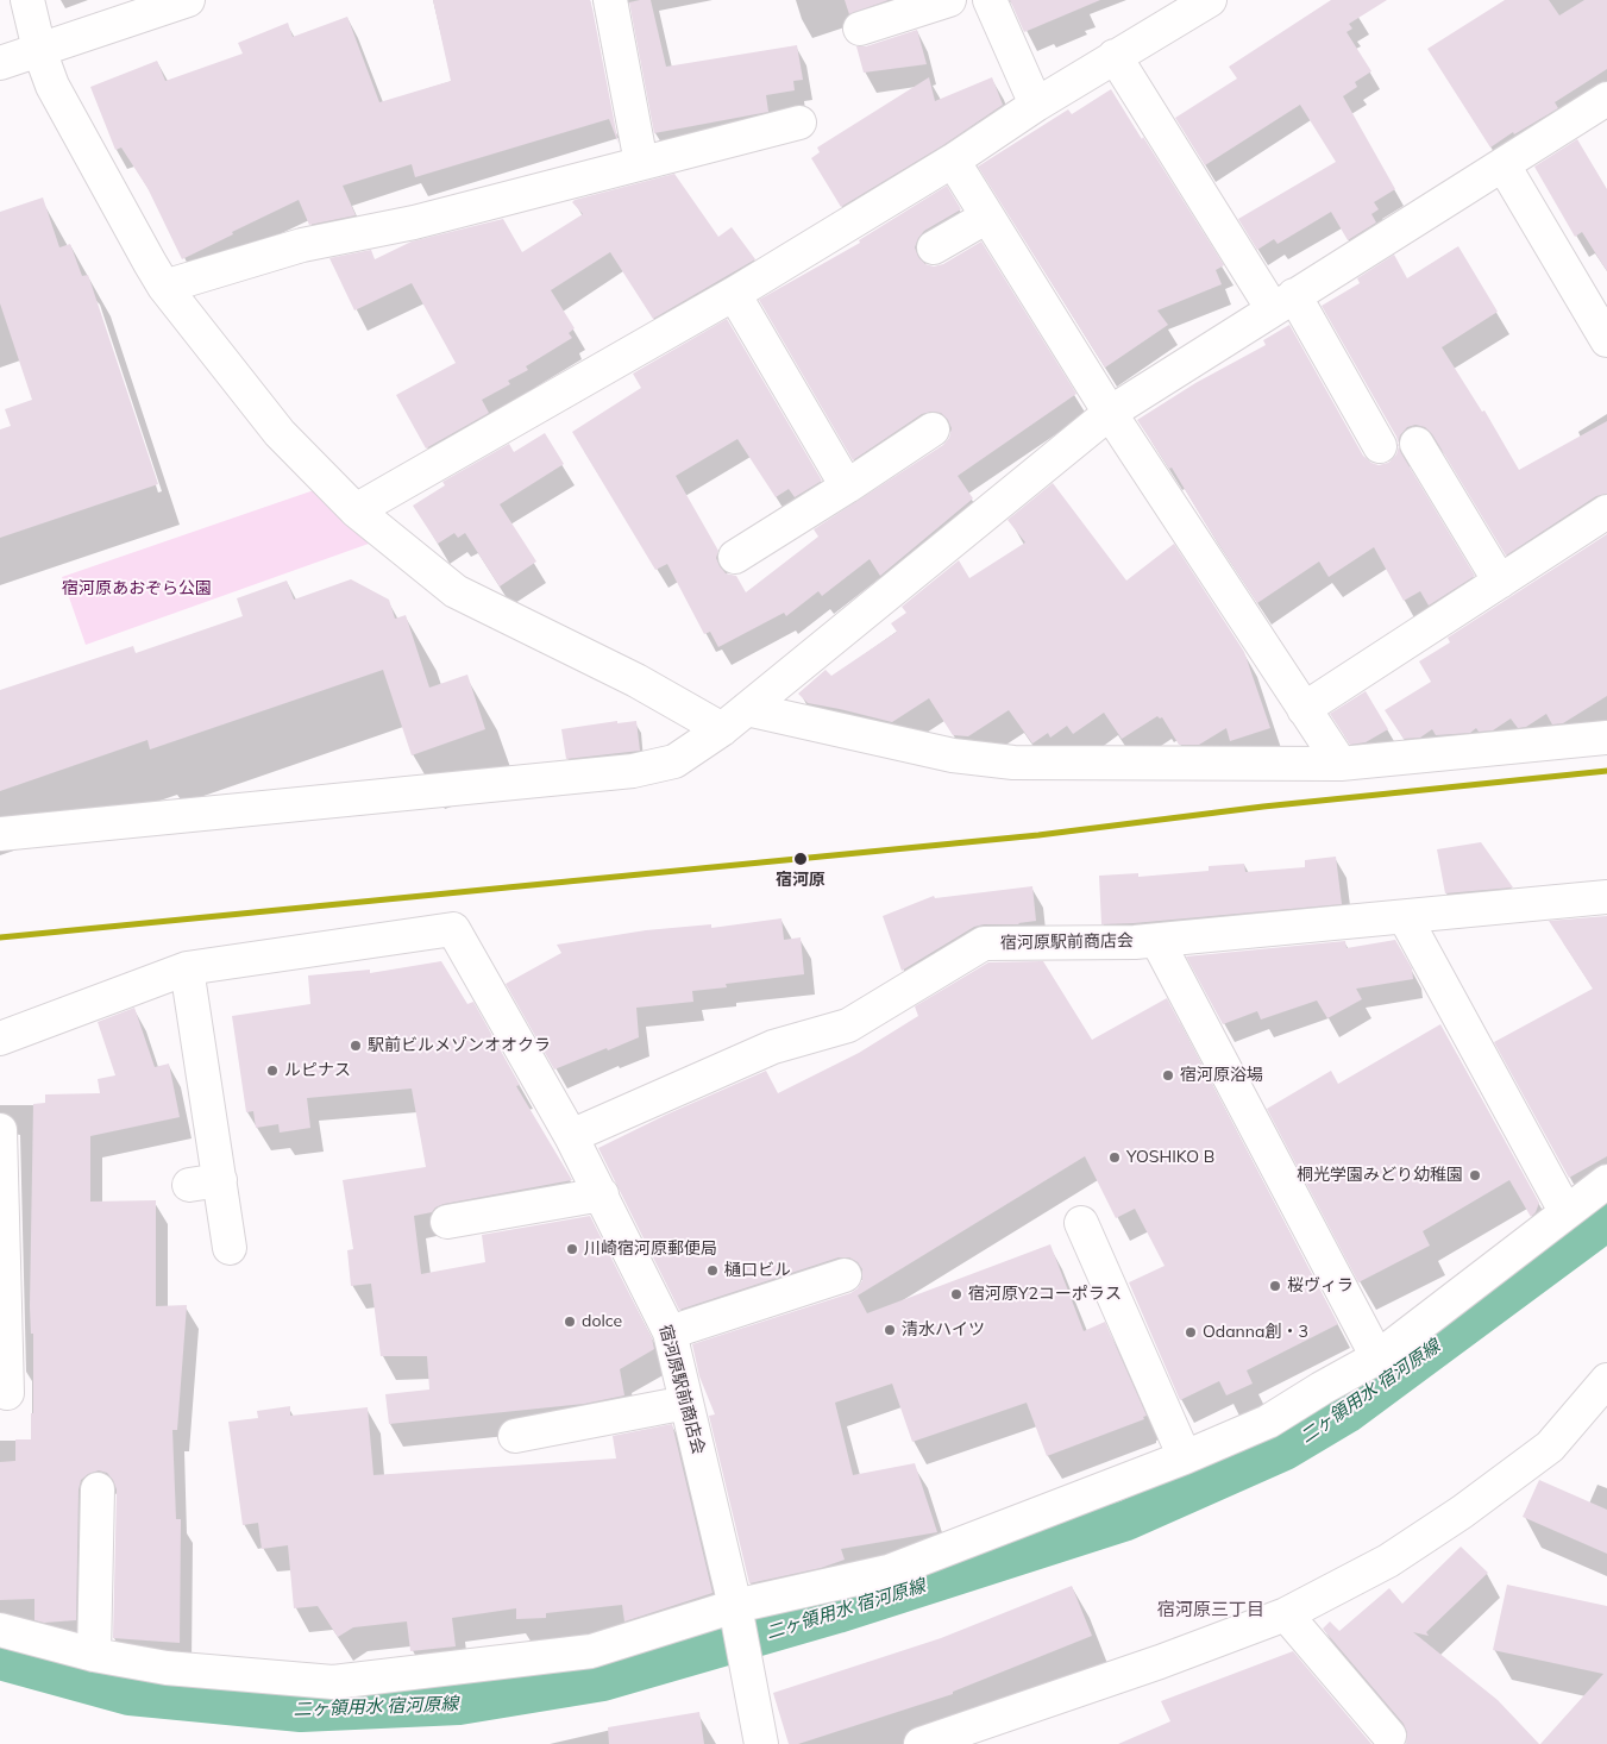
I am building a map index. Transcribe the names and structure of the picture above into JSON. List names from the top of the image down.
{
  "streets": {
    "street": ["宿河原駅前商店会"]
  },
  "districts": ["宿河原三丁目"],
  "water": ["二ヶ領用水 宿河原線"],
  "parks": ["宿河原あおぞら公園"],
  "places": [
    "宿河原",
    "駅前ビルメゾンオオクラ",
    "ルピナス",
    "宿河原浴場",
    "YOSHIKO B",
    "桐光学園みどり幼稚園",
    "川崎宿河原郵便局",
    "樋口ビル",
    "桜ヴィラ",
    "宿河原Y2コーポラス",
    "dolce",
    "清水ハイツ",
    "Odanna創・3"
  ]
}
